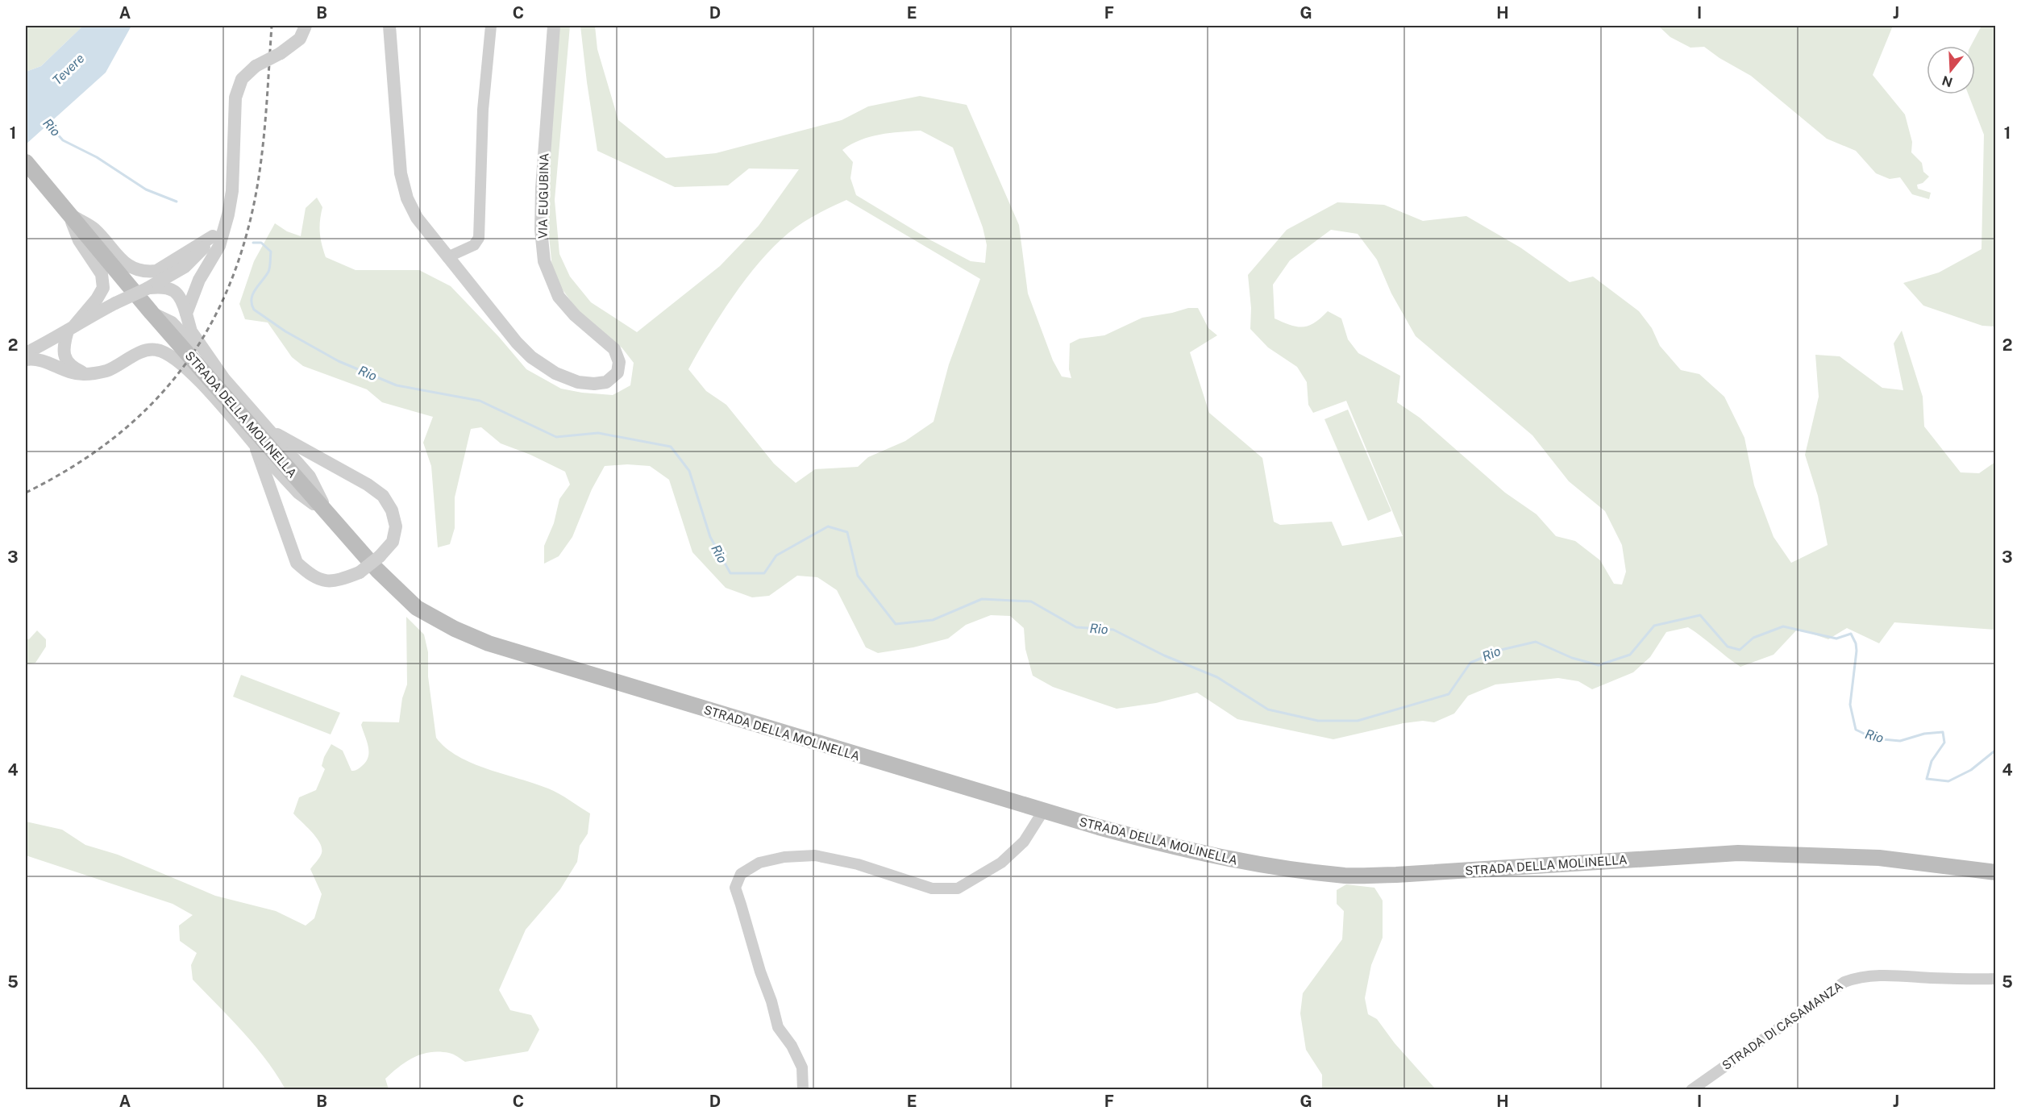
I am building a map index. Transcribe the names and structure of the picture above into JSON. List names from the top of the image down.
{
  "streets": {
    "main road": ["STRADA DELLA MOLINELLA"],
    "street": ["VIA EUGUBINA", "STRADA DI CASAMANZA"]
  },
  "water": ["Tevere", "Rio"],
  "north": "bottom",
  "grid": {
    "columns": [
      "A",
      "B",
      "C",
      "D",
      "E",
      "F",
      "G",
      "H",
      "I",
      "J"
    ],
    "rows": [
      "1",
      "2",
      "3",
      "4",
      "5"
    ]
  }
}
